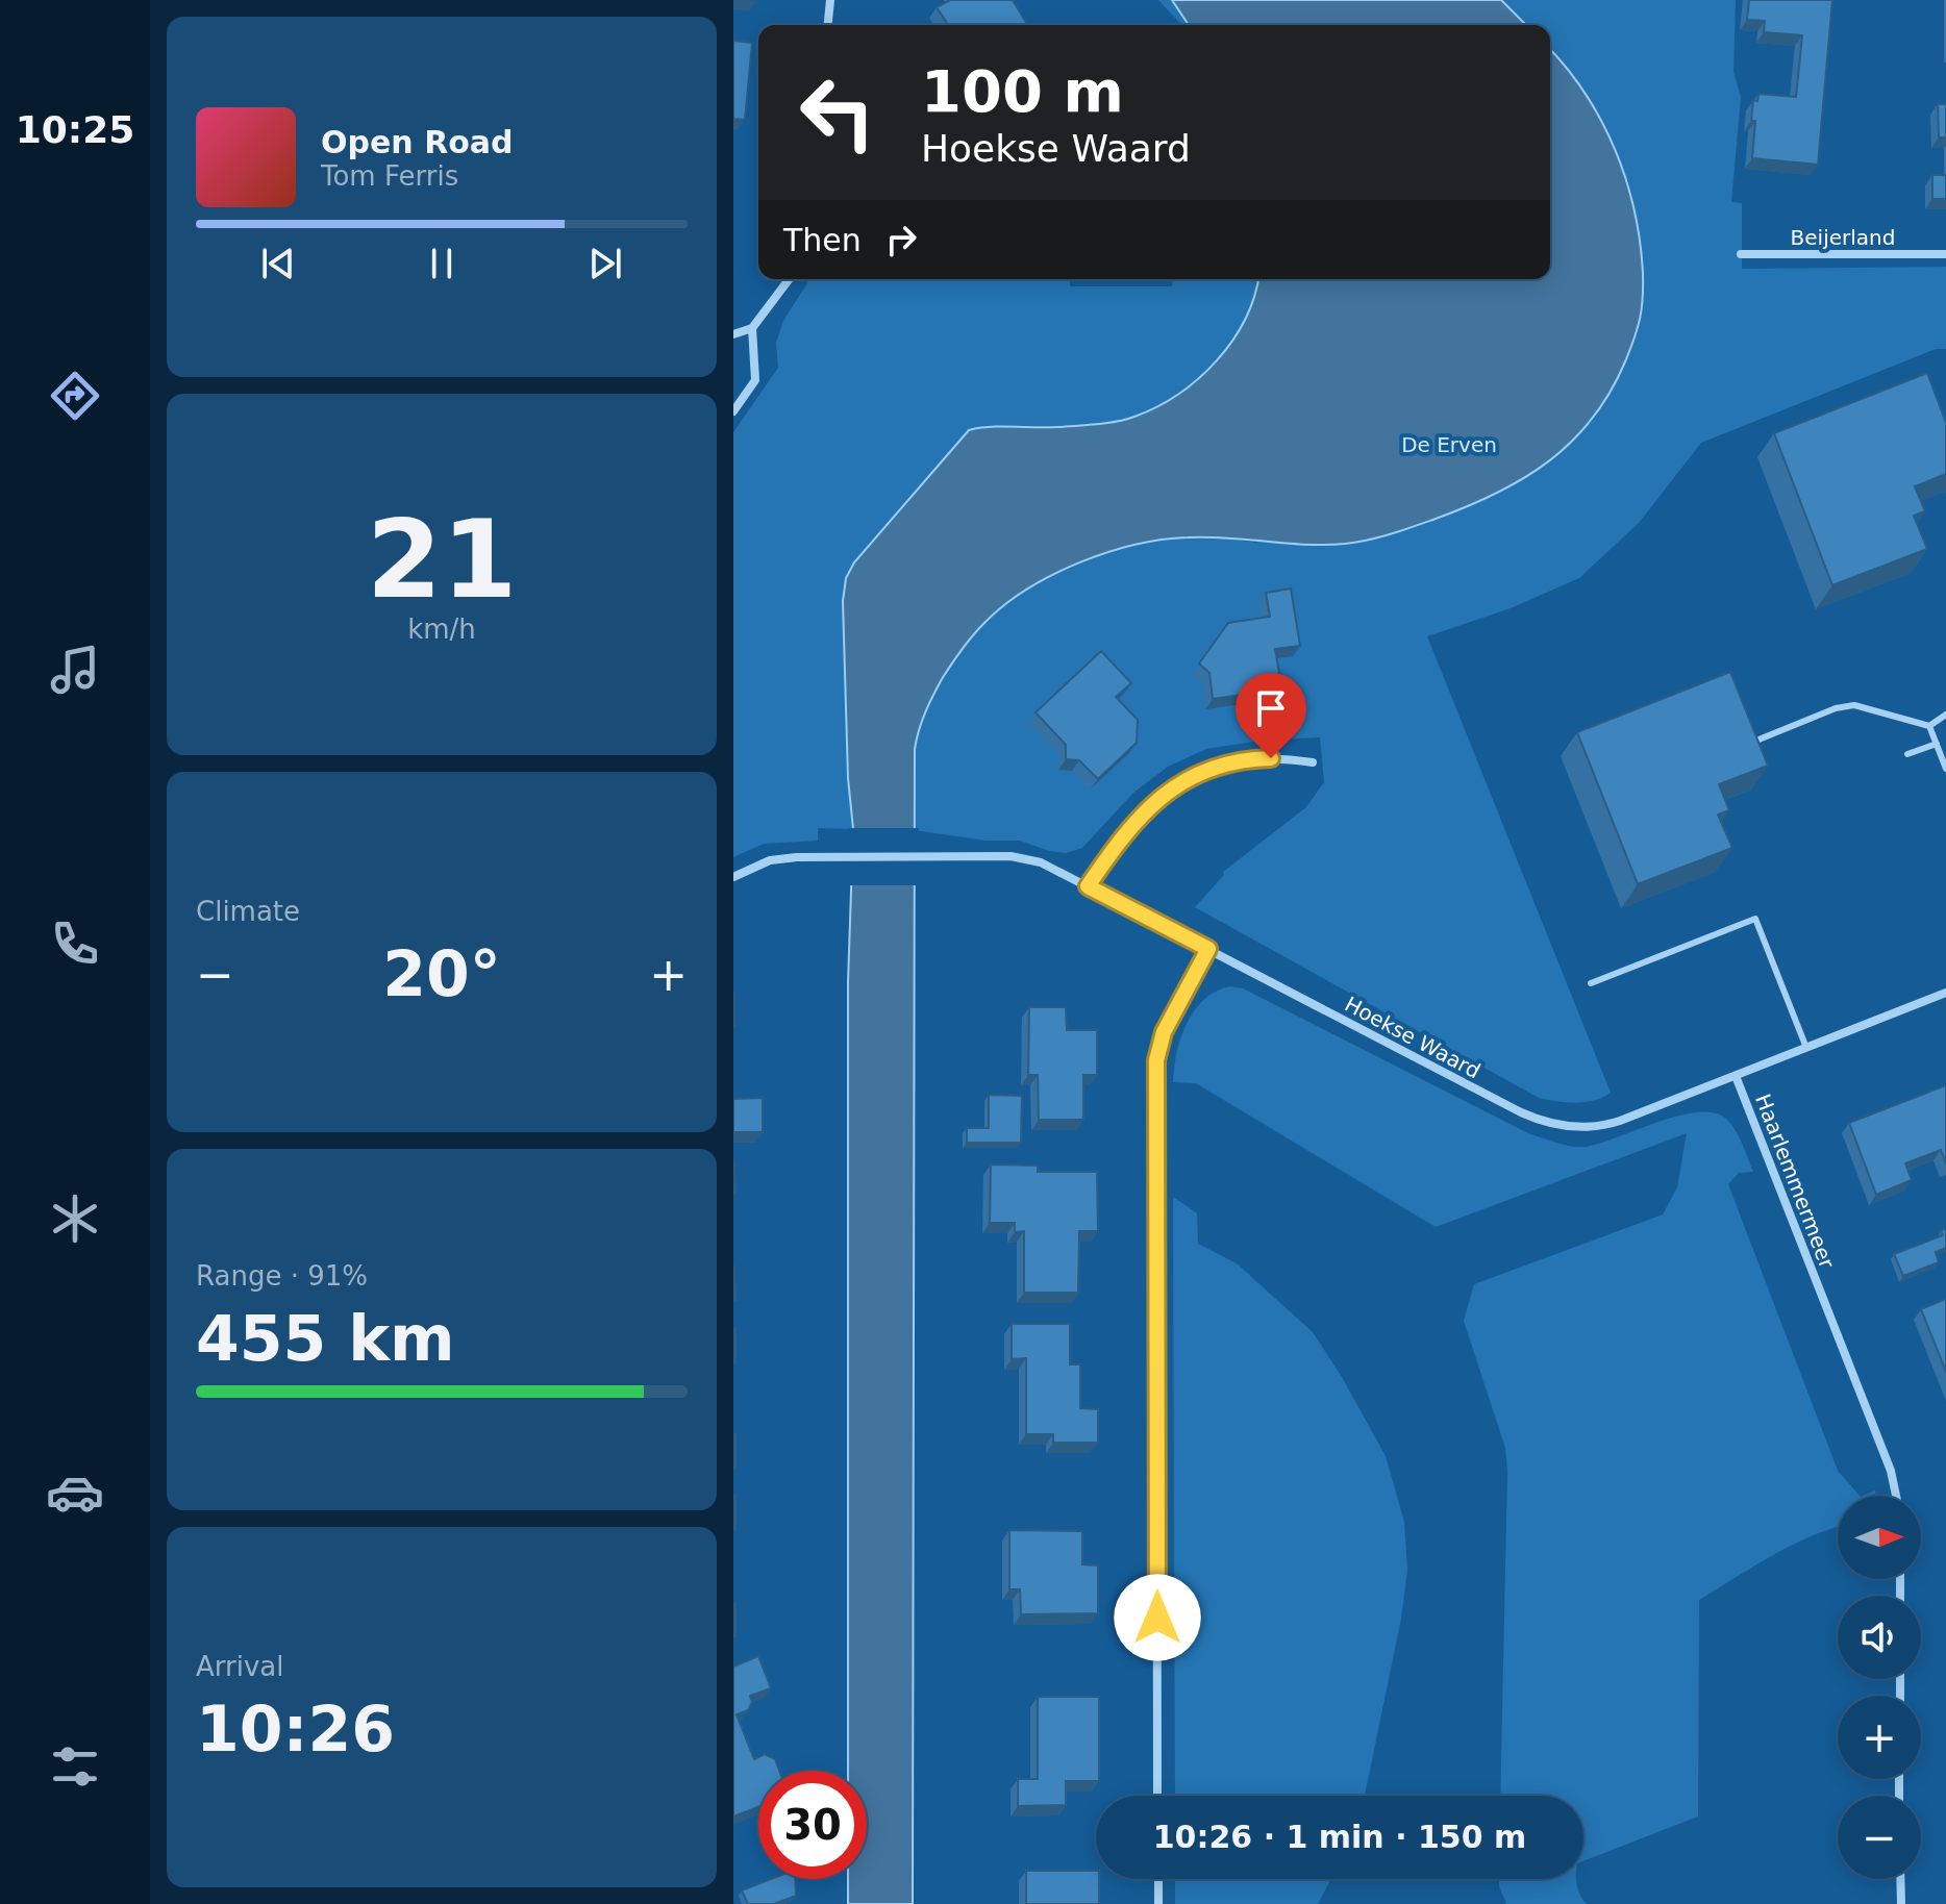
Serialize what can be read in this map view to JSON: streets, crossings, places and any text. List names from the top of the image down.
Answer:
{
  "streets": {
    "street": ["Beijerland", "Hoekse Waard", "Haarlemmermeer"]
  },
  "crossings": [
    ["Hoekse Waard", "Haarlemmermeer"]
  ],
  "parks": ["De Erven"],
  "north": "right",
  "page": {
    "tabs": "10:25",
    "turn": ["100 m", "Hoekse Waard"],
    "song": ["Open Road", "Tom Ferris"],
    "then": "Then",
    "tile": [
      ["21", "km/h"],
      "Climate",
      ["Range · 91%", "455 km"],
      ["Arrival", "10:26"]
    ],
    "heat": ["−", "20°", "+"],
    "map_buttons": ["+", "−"],
    "limit": "30",
    "trip": "10:26 · 1 min · 150 m"
  }
}
